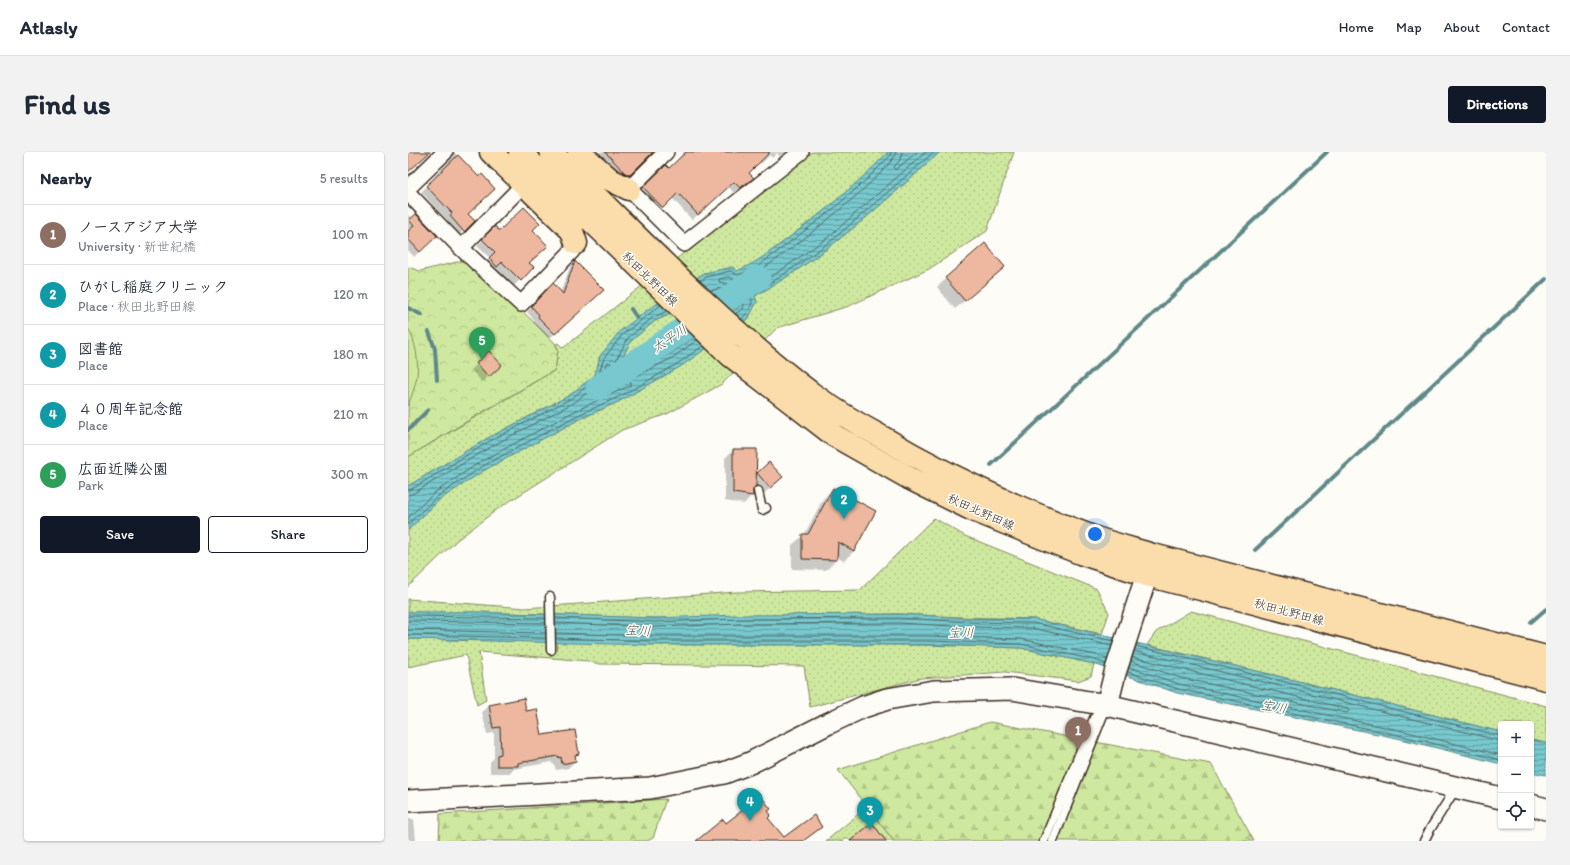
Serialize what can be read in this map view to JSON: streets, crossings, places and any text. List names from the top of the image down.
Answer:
{
  "streets": {
    "main road": ["秋田北野田線"]
  },
  "water": ["太平川", "宝川"],
  "page": {
    "header": "Atlasly",
    "nav": [
      "Home",
      "Map",
      "About",
      "Contact"
    ],
    "buttons": [
      "Directions",
      ["Save", "Share"]
    ],
    "title": "Find us",
    "heading": ["Nearby", "5 results"],
    "list": [
      {
        "mark": "1",
        "name": "ノースアジア大学",
        "note": "University · 新世紀橋",
        "value": "100 m"
      },
      {
        "mark": "2",
        "name": "ひがし稲庭クリニック",
        "note": "Place · 秋田北野田線",
        "value": "120 m"
      },
      {
        "mark": "3",
        "name": "図書館",
        "note": "Place",
        "value": "180 m"
      },
      {
        "mark": "4",
        "name": "４０周年記念館",
        "note": "Place",
        "value": "210 m"
      },
      {
        "mark": "5",
        "name": "広面近隣公園",
        "note": "Park",
        "value": "300 m"
      }
    ],
    "pins": [
      "5",
      "2",
      "1",
      "4",
      "3"
    ],
    "map_buttons": ["+", "−"]
  }
}
